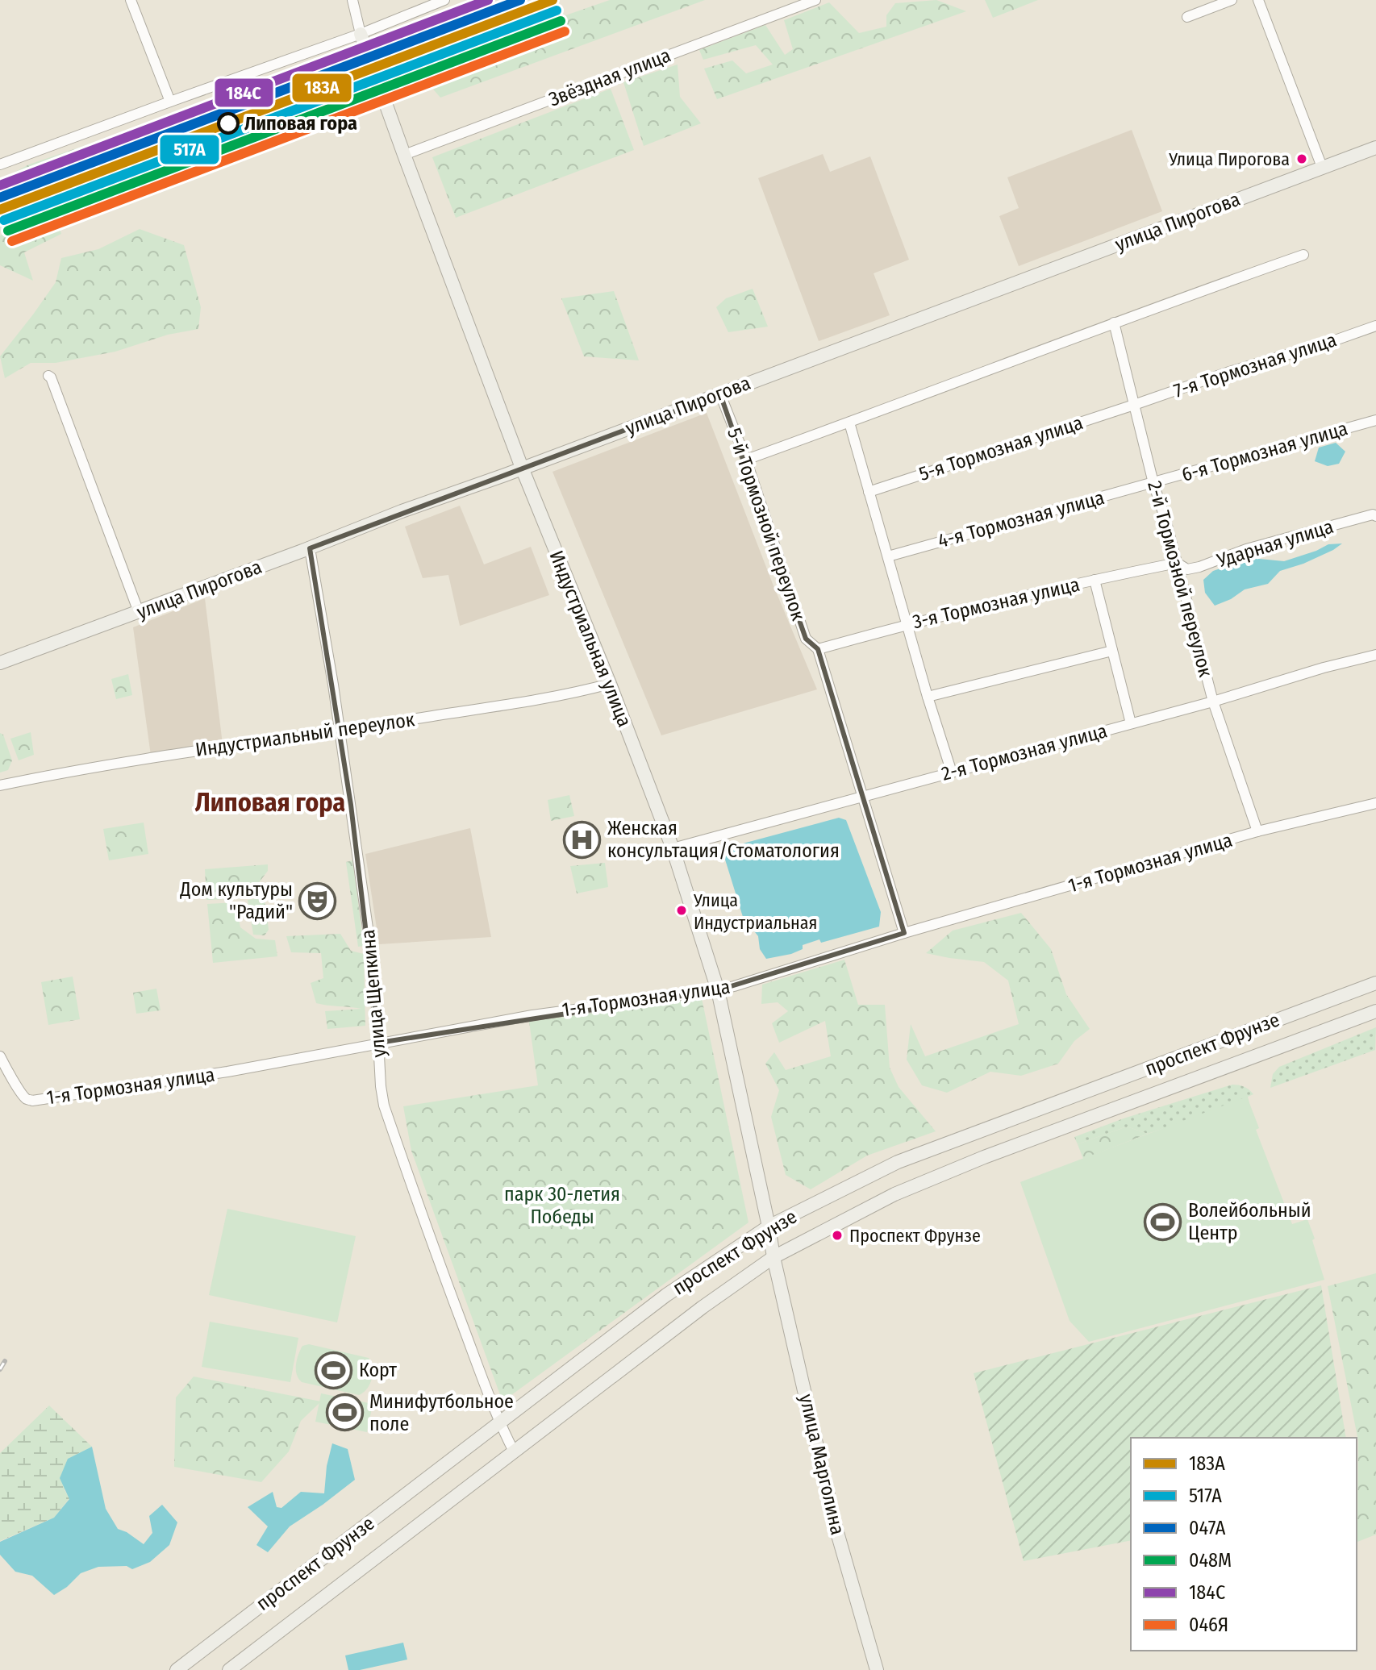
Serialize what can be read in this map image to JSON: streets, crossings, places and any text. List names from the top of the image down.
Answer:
{
  "streets": {
    "street": [
      "Звёздная улица",
      "улица Пирогова",
      "7-я Тормозная улица",
      "5-я Тормозная улица",
      "6-я Тормозная улица",
      "4-я Тормозная улица",
      "5-й Тормозной переулок",
      "Ударная улица",
      "2-й Тормозной переулок",
      "3-я Тормозная улица",
      "Индустриальная улица",
      "Индустриальный переулок",
      "2-я Тормозная улица",
      "1-я Тормозная улица",
      "улица Щепкина",
      "проспект Фрунзе",
      "улица Марголина"
    ]
  },
  "crossings": [
    ["Звёздная улица", "Индустриальная улица"],
    ["улица Пирогова", "5-й Тормозной переулок"],
    ["улица Пирогова", "Индустриальная улица"],
    ["улица Пирогова", "улица Щепкина"],
    ["7-я Тормозная улица", "5-я Тормозная улица"],
    ["7-я Тормозная улица", "2-й Тормозной переулок"],
    ["5-я Тормозная улица", "2-й Тормозной переулок"],
    ["6-я Тормозная улица", "4-я Тормозная улица"],
    ["6-я Тормозная улица", "2-й Тормозной переулок"],
    ["4-я Тормозная улица", "2-й Тормозной переулок"],
    ["5-й Тормозной переулок", "3-я Тормозная улица"],
    ["5-й Тормозной переулок", "2-я Тормозная улица"],
    ["5-й Тормозной переулок", "1-я Тормозная улица"],
    ["Ударная улица", "2-й Тормозной переулок"],
    ["Ударная улица", "3-я Тормозная улица"],
    ["2-й Тормозной переулок", "3-я Тормозная улица"],
    ["2-й Тормозной переулок", "2-я Тормозная улица"],
    ["2-й Тормозной переулок", "1-я Тормозная улица"],
    ["Индустриальная улица", "Индустриальный переулок"],
    ["Индустриальная улица", "2-я Тормозная улица"],
    ["Индустриальная улица", "1-я Тормозная улица"],
    ["Индустриальная улица", "проспект Фрунзе"],
    ["Индустриальная улица", "улица Марголина"],
    ["Индустриальный переулок", "улица Щепкина"],
    ["1-я Тормозная улица", "улица Щепкина"],
    ["улица Щепкина", "проспект Фрунзе"],
    ["проспект Фрунзе", "улица Марголина"]
  ],
  "districts": ["Липовая гора"],
  "parks": ["парк 30-летия Победы"],
  "places": {
    "other": [
      "Липовая гора",
      "Улица Пирогова",
      "Улица Индустриальная",
      "Проспект Фрунзе"
    ],
    "hospital": ["Женская консультация/Стоматология"],
    "theatre": ["Дом культуры \"Радий\""],
    "sports": ["Волейбольный Центр", "Корт", "Минифутбольное поле"]
  },
  "lines": [
    "transit line 183А",
    "transit line 047А",
    "transit line 184С",
    "transit line 517А",
    "transit line 048М",
    "transit line 046Я"
  ],
  "legend": [
    "183А",
    "517А",
    "047А",
    "048М",
    "184С",
    "046Я"
  ]
}
